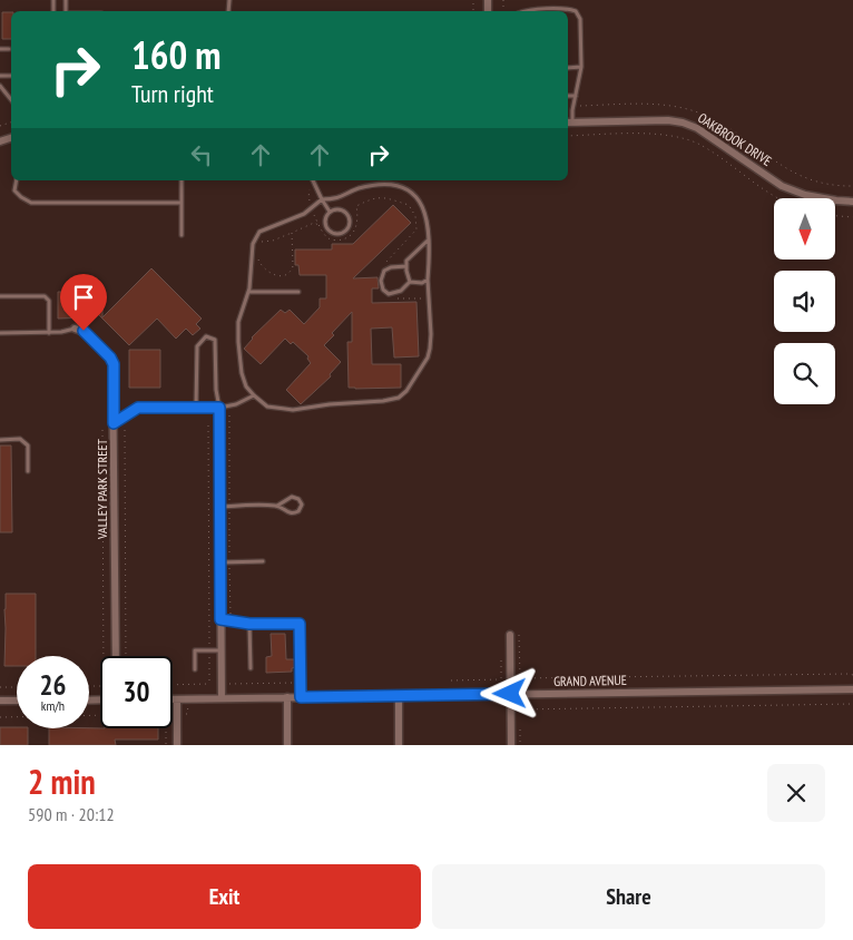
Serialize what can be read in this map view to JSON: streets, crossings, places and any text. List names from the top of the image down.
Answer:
{
  "streets": {
    "street": ["OAKBROOK DRIVE", "VALLEY PARK STREET", "GRAND AVENUE"]
  },
  "north": "bottom",
  "page": {
    "turn": ["160 m", "Turn right"],
    "speed": "26 km/h",
    "limit": "30",
    "heading": ["2 min", "590 m · 20:12"],
    "buttons": ["Exit", "Share"]
  }
}
